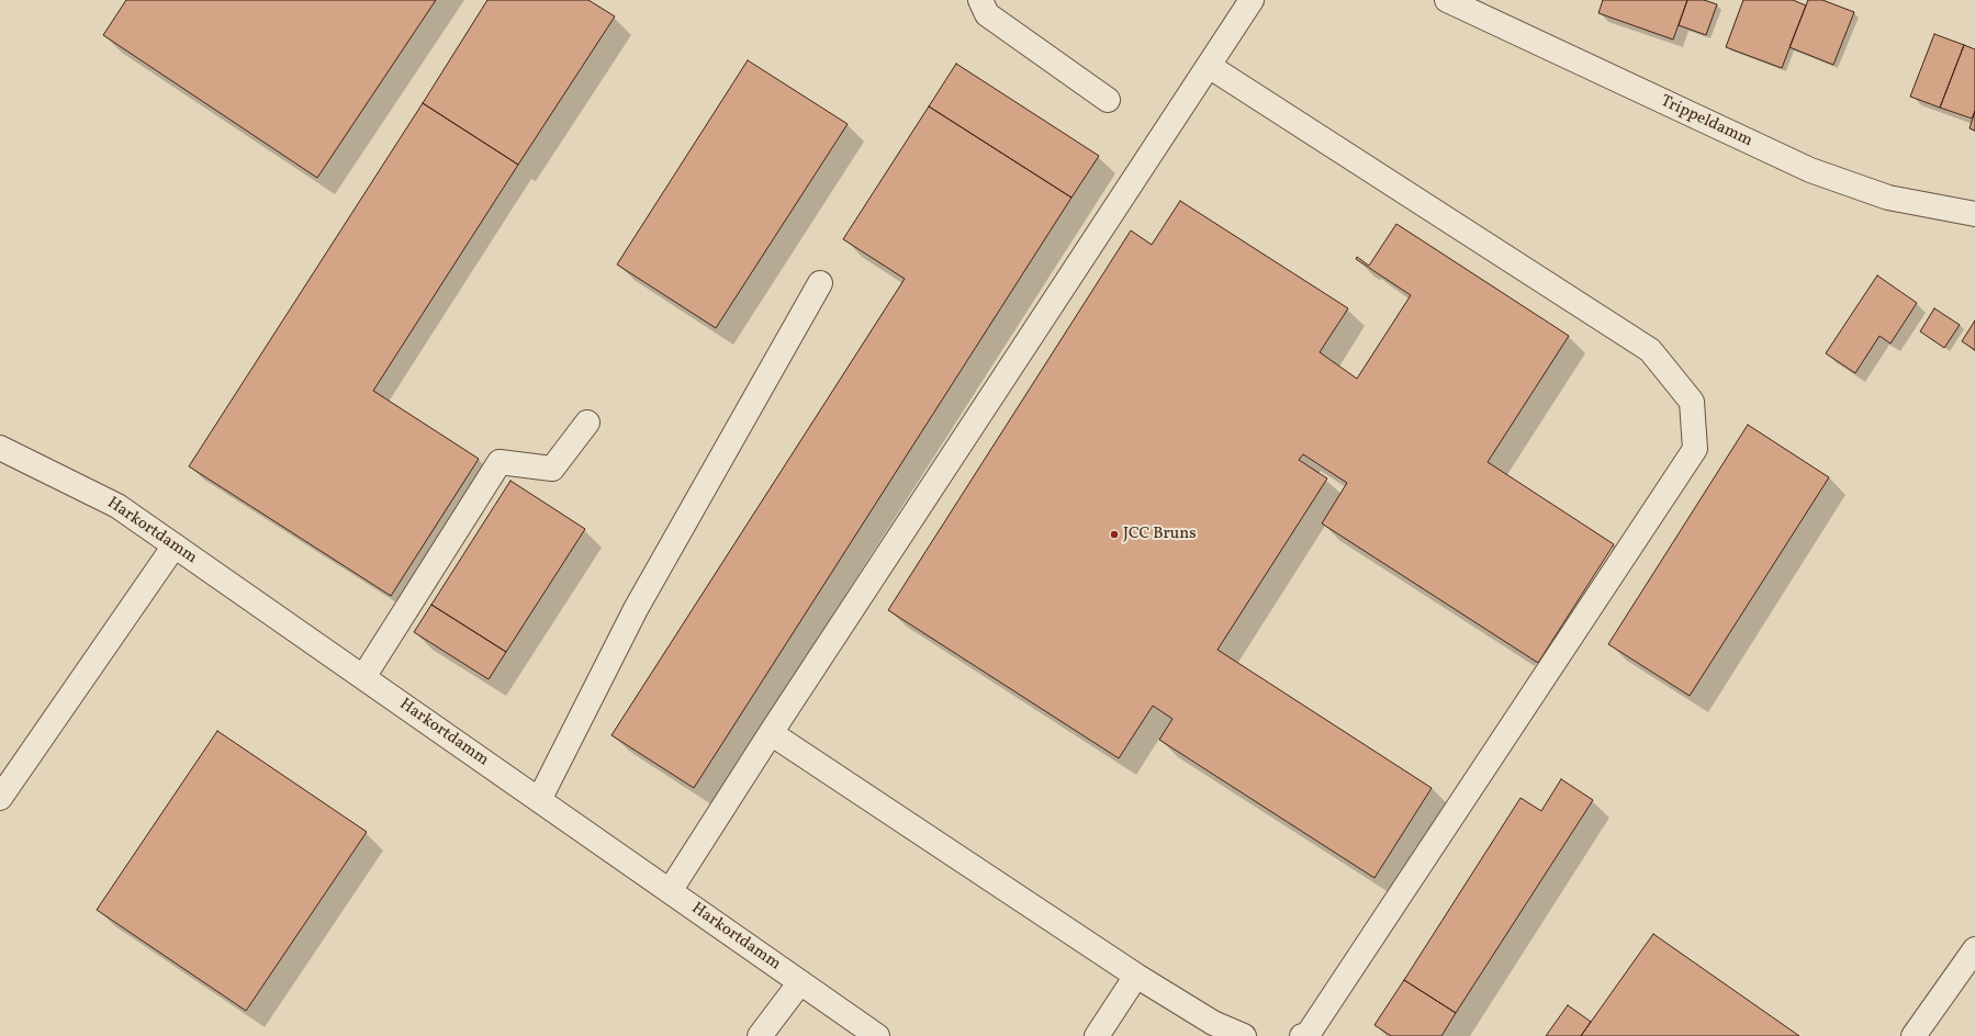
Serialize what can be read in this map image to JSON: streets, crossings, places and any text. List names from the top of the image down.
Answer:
{
  "streets": {
    "street": ["Trippeldamm", "Harkortdamm"]
  },
  "places": ["JCC Bruns"]
}
